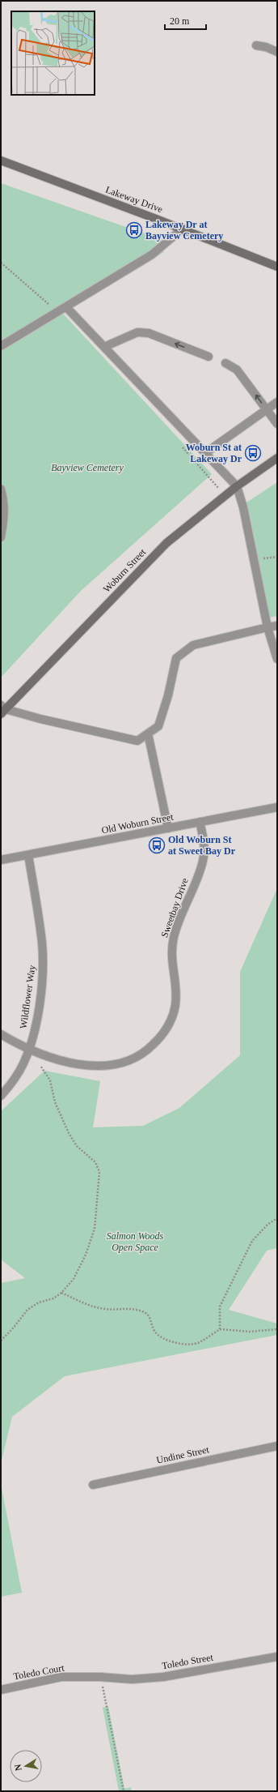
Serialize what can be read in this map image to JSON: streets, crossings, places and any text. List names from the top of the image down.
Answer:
{
  "streets": {
    "street": [
      "Lakeway Drive",
      "Woburn Street",
      "Old Woburn Street",
      "Sweetbay Drive",
      "Wildflower Way",
      "Undine Street",
      "Toledo Street",
      "Toledo Court"
    ]
  },
  "crossings": [
    ["Old Woburn Street", "Sweetbay Drive"],
    ["Old Woburn Street", "Wildflower Way"],
    ["Sweetbay Drive", "Wildflower Way"],
    ["Toledo Street", "Toledo Court"]
  ],
  "parks": ["Bayview Cemetery", "Salmon Woods Open Space"],
  "places": {
    "bus stop": ["Lakeway Dr at Bayview Cemetery", "Woburn St at Lakeway Dr", "Old Woburn St at Sweet Bay Dr"]
  },
  "scale_bar": "20 m",
  "north": "left"
}
